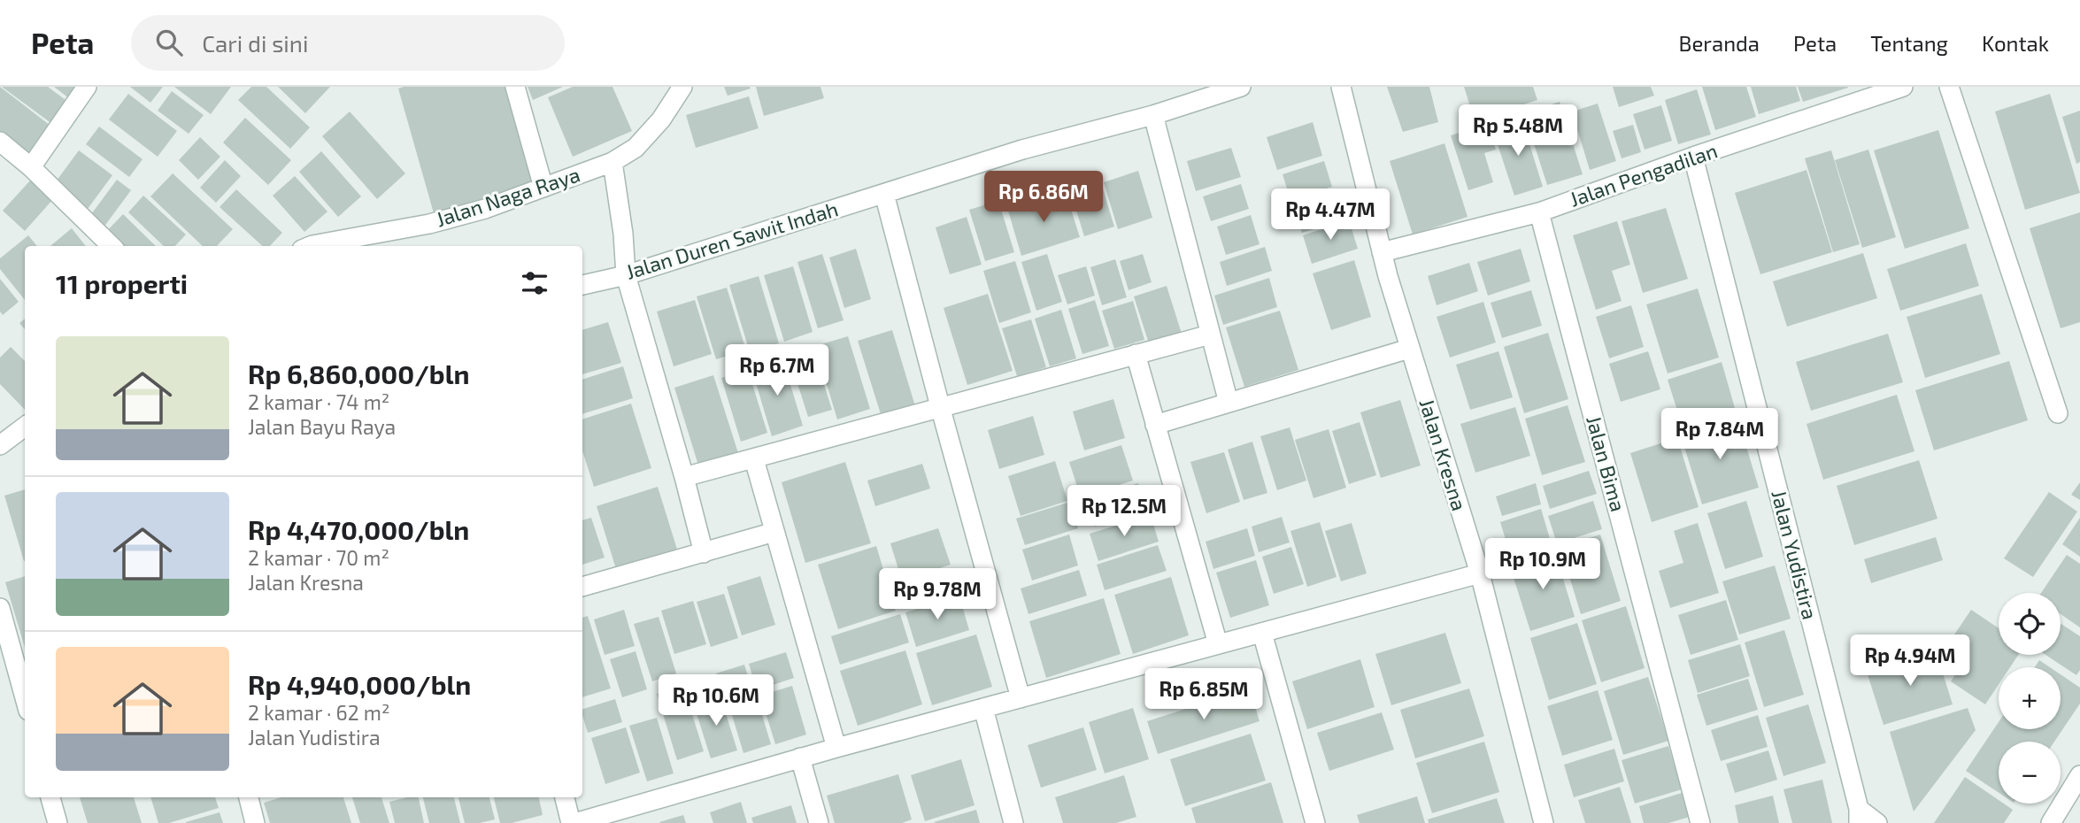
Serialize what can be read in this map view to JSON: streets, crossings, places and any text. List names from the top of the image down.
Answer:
{
  "streets": {
    "street": [
      "Jalan Pengadilan",
      "Jalan Naga Raya",
      "Jalan Duren Sawit Indah",
      "Jalan Kresna",
      "Jalan Bima",
      "Jalan Yudistira"
    ]
  },
  "crossings": [
    ["Jalan Pengadilan", "Jalan Kresna"],
    ["Jalan Pengadilan", "Jalan Bima"],
    ["Jalan Pengadilan", "Jalan Yudistira"]
  ],
  "page": {
    "header": "Peta",
    "search": "Cari di sini",
    "nav": [
      "Beranda",
      "Peta",
      "Tentang",
      "Kontak"
    ],
    "price": [
      "Rp 5.48M",
      "Rp 6.86M",
      "Rp 4.47M",
      "Rp 6.7M",
      "Rp 7.84M",
      "Rp 12.5M",
      "Rp 10.9M",
      "Rp 9.78M",
      "Rp 4.94M",
      "Rp 6.85M",
      "Rp 10.6M"
    ],
    "heading": "11 properti",
    "list": [
      {
        "name": "Rp 6,860,000/bln",
        "note": "2 kamar · 74 m² · Jalan Bayu Raya"
      },
      {
        "name": "Rp 4,470,000/bln",
        "note": "2 kamar · 70 m² · Jalan Kresna"
      },
      {
        "name": "Rp 4,940,000/bln",
        "note": "2 kamar · 62 m² · Jalan Yudistira"
      }
    ],
    "map_buttons": ["+", "−"]
  }
}
